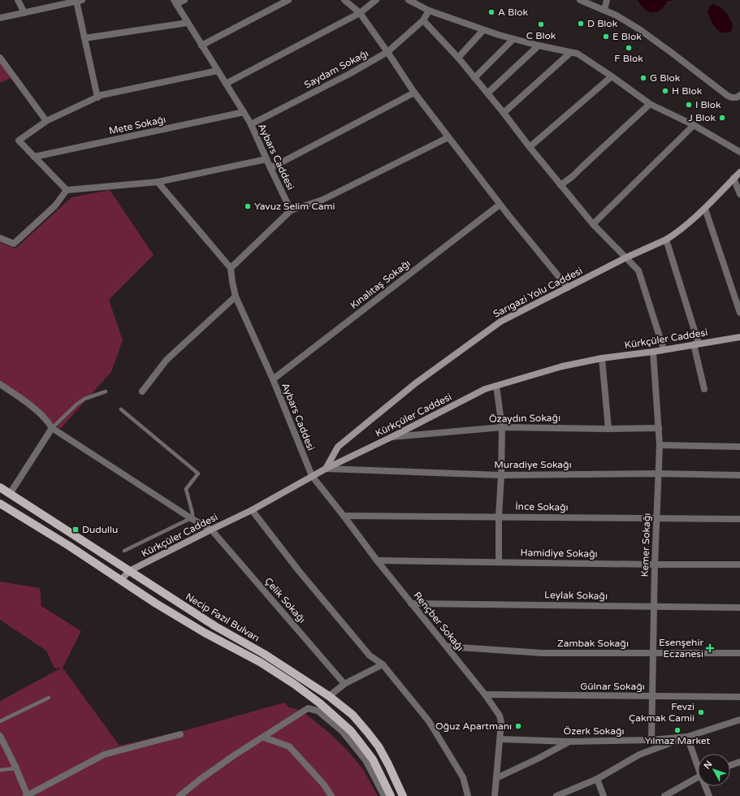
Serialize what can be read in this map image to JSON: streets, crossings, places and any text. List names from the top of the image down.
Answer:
{
  "streets": {
    "main road": ["Sarıgazi Yolu Caddesi", "Kürkçüler Caddesi", "Necip Fazıl Bulvarı"],
    "street": [
      "Saydam Sokağı",
      "Mete Sokağı",
      "Aybars Caddesi",
      "Kınalıtaş Sokağı",
      "Özaydın Sokağı",
      "Muradiye Sokağı",
      "İnce Sokağı",
      "Kemer Sokağı",
      "Hamidiye Sokağı",
      "Leylak Sokağı",
      "Çelik Sokağı",
      "Rençber Sokağı",
      "Zambak Sokağı",
      "Gülnar Sokağı",
      "Özerk Sokağı"
    ]
  },
  "crossings": [
    ["Saydam Sokağı", "Aybars Caddesi"],
    ["Mete Sokağı", "Aybars Caddesi"],
    ["Aybars Caddesi", "Kınalıtaş Sokağı"],
    ["Aybars Caddesi", "Kürkçüler Caddesi"],
    ["Aybars Caddesi", "Rençber Sokağı"],
    ["Sarıgazi Yolu Caddesi", "Kürkçüler Caddesi"],
    ["Sarıgazi Yolu Caddesi", "Muradiye Sokağı"],
    ["Kürkçüler Caddesi", "Özaydın Sokağı"],
    ["Kürkçüler Caddesi", "Muradiye Sokağı"],
    ["Kürkçüler Caddesi", "Kemer Sokağı"],
    ["Kürkçüler Caddesi", "Çelik Sokağı"],
    ["Kürkçüler Caddesi", "Necip Fazıl Bulvarı"],
    ["Kürkçüler Caddesi", "Rençber Sokağı"],
    ["Özaydın Sokağı", "Kemer Sokağı"],
    ["Muradiye Sokağı", "Kemer Sokağı"],
    ["İnce Sokağı", "Kemer Sokağı"],
    ["İnce Sokağı", "Rençber Sokağı"],
    ["Kemer Sokağı", "Hamidiye Sokağı"],
    ["Kemer Sokağı", "Leylak Sokağı"],
    ["Kemer Sokağı", "Zambak Sokağı"],
    ["Kemer Sokağı", "Gülnar Sokağı"],
    ["Kemer Sokağı", "Özerk Sokağı"],
    ["Hamidiye Sokağı", "Rençber Sokağı"],
    ["Leylak Sokağı", "Rençber Sokağı"],
    ["Rençber Sokağı", "Zambak Sokağı"],
    ["Rençber Sokağı", "Gülnar Sokağı"],
    ["Rençber Sokağı", "Özerk Sokağı"]
  ],
  "places": {
    "other": [
      "A Blok",
      "D Blok",
      "C Blok",
      "E Blok",
      "F Blok",
      "G Blok",
      "H Blok",
      "I Blok",
      "J Blok",
      "Yavuz Selim Cami",
      "Fevzi Çakmak Camii",
      "Oğuz Apartmanı",
      "Yılmaz Market"
    ],
    "transit": ["Dudullu"],
    "health": ["Esenşehir Eczanesi"]
  },
  "north": "top left"
}
